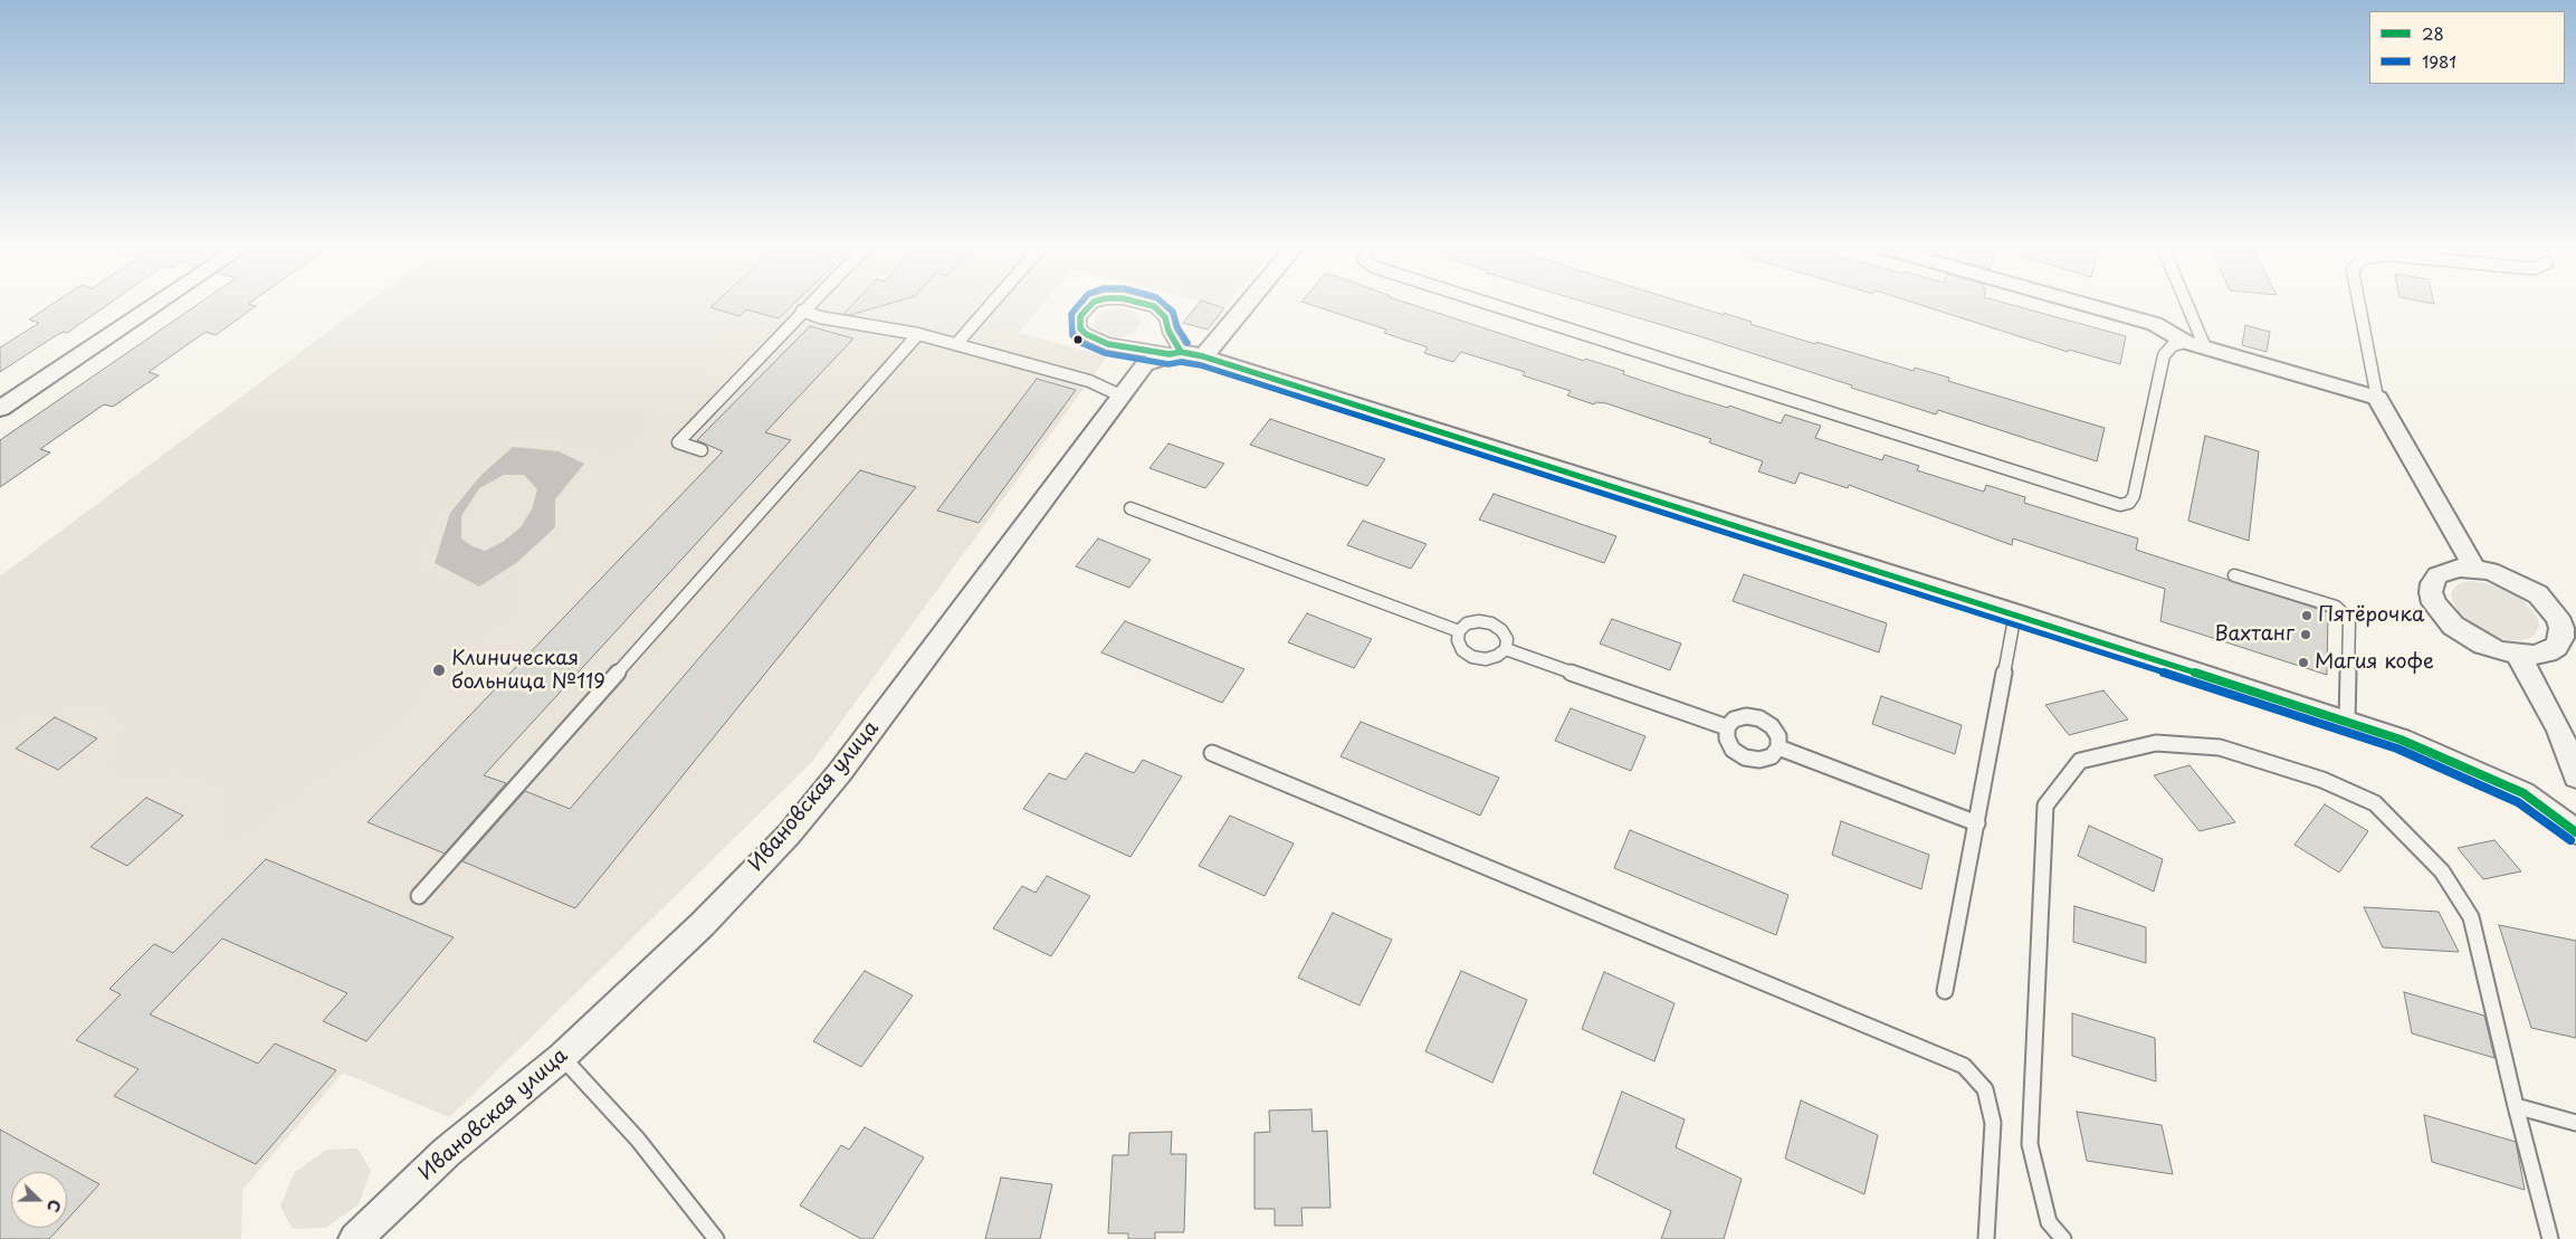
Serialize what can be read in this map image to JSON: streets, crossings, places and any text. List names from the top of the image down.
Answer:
{
  "streets": {
    "street": ["Ивановская улица"]
  },
  "places": [
    "Пятёрочка",
    "Вахтанг",
    "Магия кофе",
    "Клиническая больница №119"
  ],
  "lines": ["transit line 28", "transit line 1981"],
  "legend": ["28", "1981"],
  "north": "right"
}
